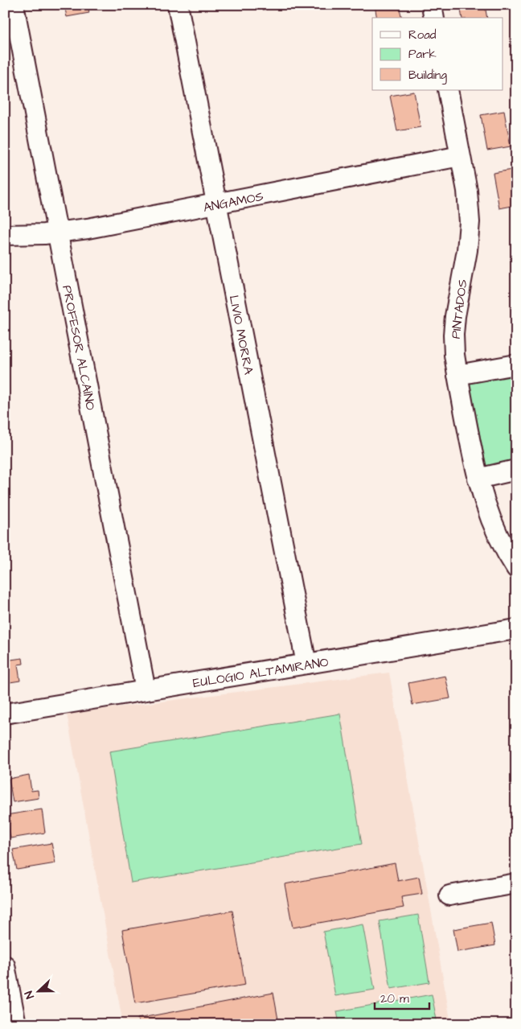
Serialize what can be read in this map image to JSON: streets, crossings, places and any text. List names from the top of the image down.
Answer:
{
  "streets": {
    "street": [
      "ANGAMOS",
      "PINTADOS",
      "LIVIO MORRA",
      "PROFESOR ALCAÍNO",
      "EULOGIO ALTAMIRANO"
    ]
  },
  "crossings": [
    ["ANGAMOS", "PINTADOS"],
    ["ANGAMOS", "LIVIO MORRA"],
    ["ANGAMOS", "PROFESOR ALCAÍNO"],
    ["LIVIO MORRA", "EULOGIO ALTAMIRANO"],
    ["PROFESOR ALCAÍNO", "EULOGIO ALTAMIRANO"]
  ],
  "legend": ["Road", "Park", "Building"],
  "scale_bar": "20 m",
  "north": "left"
}
